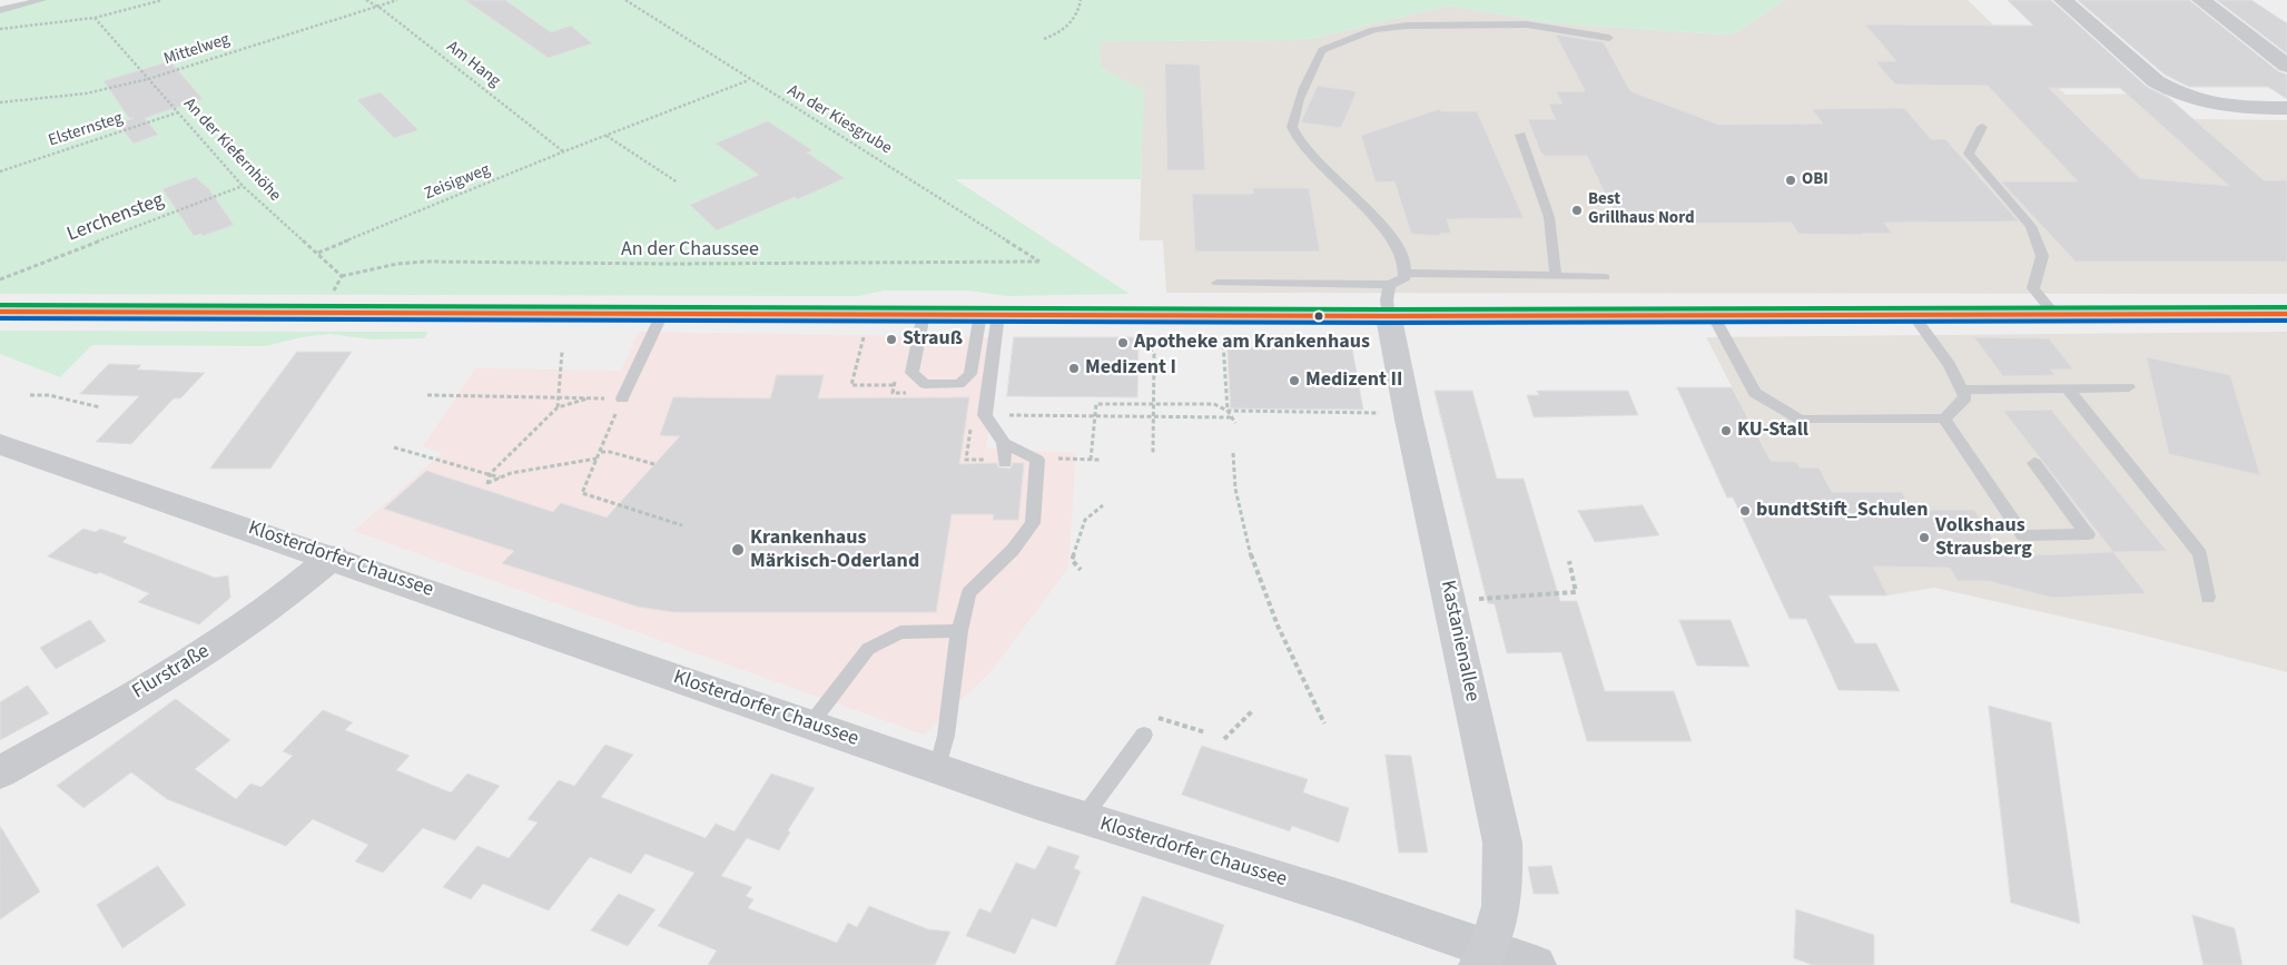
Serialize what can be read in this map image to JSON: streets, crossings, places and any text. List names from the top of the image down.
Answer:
{
  "streets": {
    "main road": ["Kastanienallee"],
    "street": ["Klosterdorfer Chaussee", "Flurstraße"],
    "path": [
      "Mittelweg",
      "Am Hang",
      "An der Kiesgrube",
      "Elsternsteg",
      "An der Kiefernhöhe",
      "Zeisigweg",
      "Lerchensteg",
      "An der Chaussee"
    ]
  },
  "crossings": [
    ["Mittelweg", "Am Hang"],
    ["Mittelweg", "An der Kiefernhöhe"],
    ["Am Hang", "Zeisigweg"],
    ["An der Kiesgrube", "Zeisigweg"],
    ["An der Kiesgrube", "An der Chaussee"],
    ["Elsternsteg", "An der Kiefernhöhe"],
    ["An der Kiefernhöhe", "Zeisigweg"],
    ["An der Kiefernhöhe", "Lerchensteg"],
    ["An der Kiefernhöhe", "An der Chaussee"],
    ["Klosterdorfer Chaussee", "Kastanienallee"],
    ["Klosterdorfer Chaussee", "Flurstraße"]
  ],
  "places": [
    "OBI",
    "Best Grillhaus Nord",
    "Strauß",
    "Apotheke am Krankenhaus",
    "Medizent I",
    "Medizent II",
    "KU-Stall",
    "bundtStift_Schulen",
    "Volkshaus Strausberg",
    "Krankenhaus Märkisch-Oderland"
  ]
}
